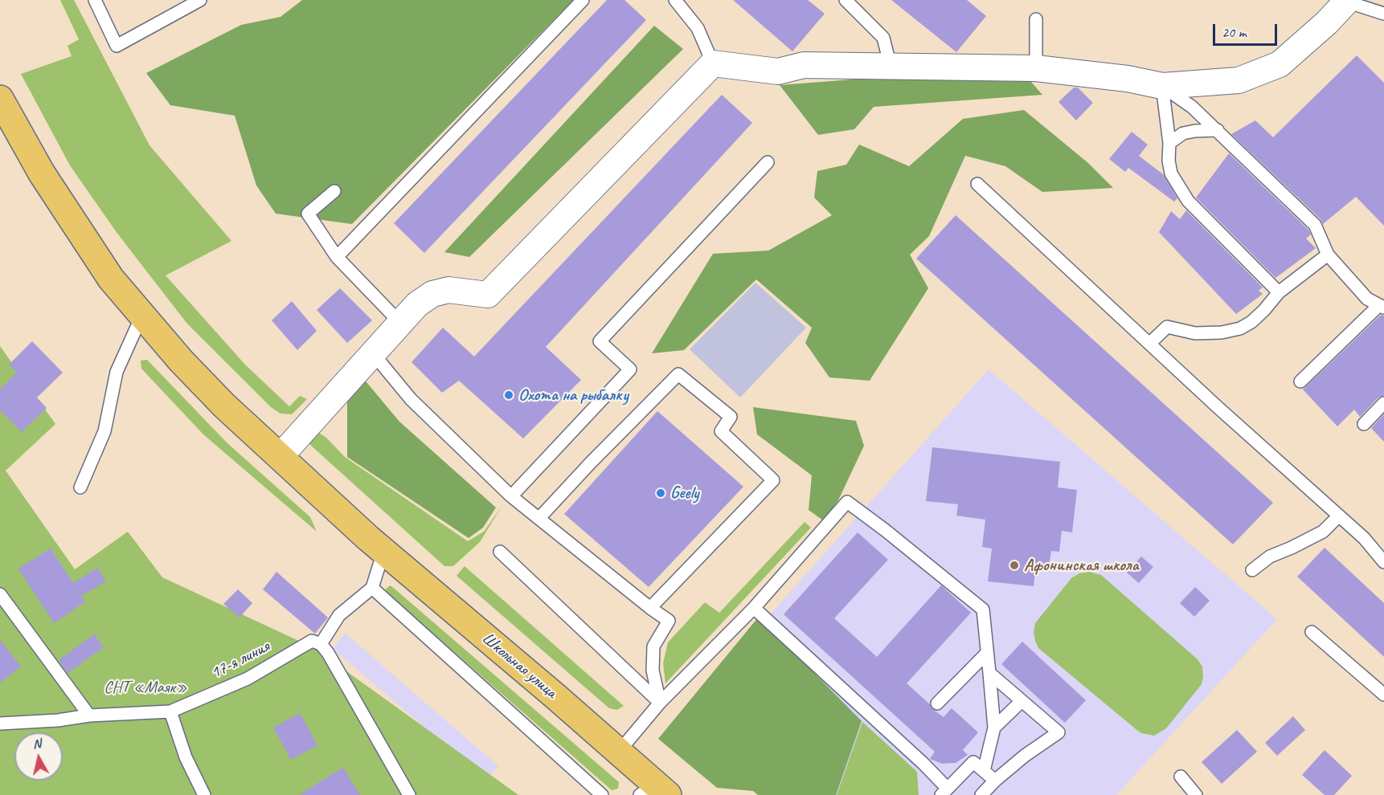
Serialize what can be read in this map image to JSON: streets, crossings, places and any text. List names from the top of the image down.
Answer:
{
  "streets": {
    "main road": ["Школьная улица"],
    "lane": ["17-я линия"]
  },
  "parks": ["СНТ «Маяк»"],
  "places": ["Охота на рыбалку", "Geely", "Афонинская школа"],
  "scale_bar": "20 m",
  "north": "top"
}
